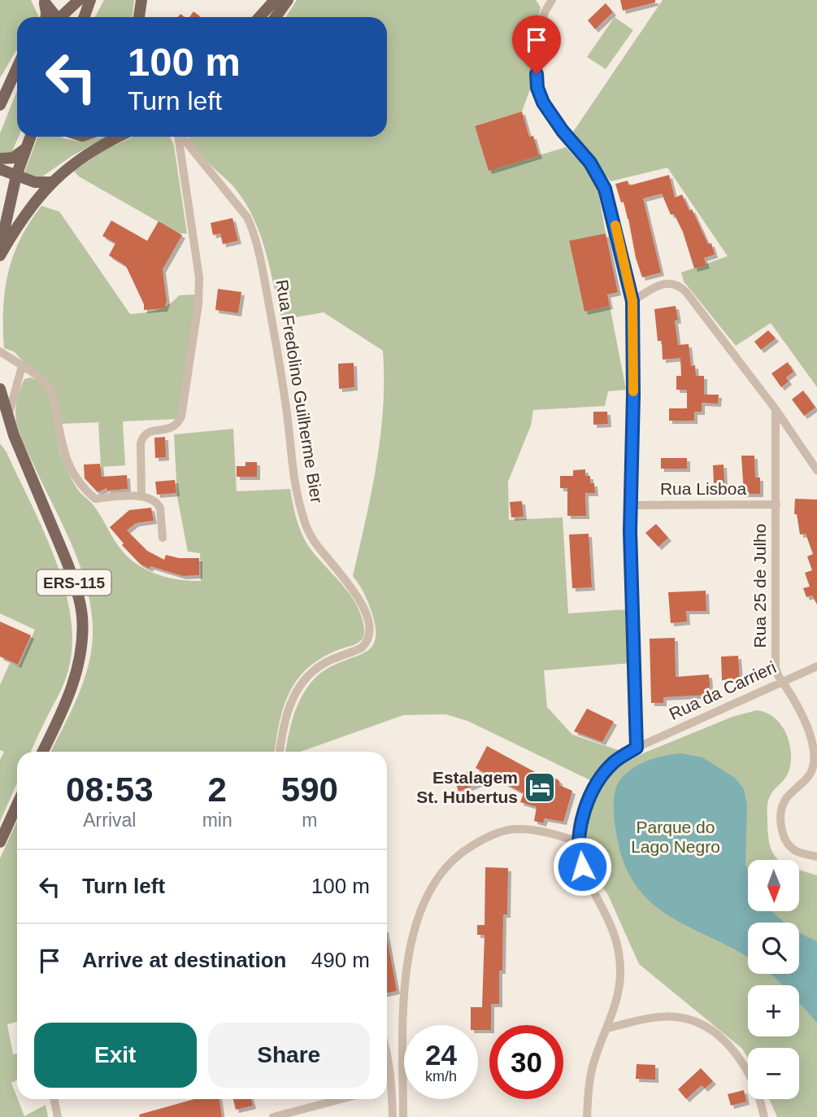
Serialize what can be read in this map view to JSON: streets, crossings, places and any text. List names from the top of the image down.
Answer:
{
  "streets": {
    "main road": ["ERS-115"],
    "street": [
      "Rua Fredolino Guilherme Bier",
      "Rua Lisboa",
      "Rua 25 de Julho",
      "Rua da Carrieri"
    ]
  },
  "crossings": [
    ["Rua Lisboa", "Rua 25 de Julho"],
    ["Rua 25 de Julho", "Rua da Carrieri"]
  ],
  "parks": ["Parque do Lago Negro"],
  "places": {
    "hotel": ["Estalagem St. Hubertus"]
  },
  "north": "bottom",
  "page": {
    "turn": ["100 m", "Turn left"],
    "eta": [
      "08:53",
      "Arrival",
      "2",
      "min",
      "590",
      "m"
    ],
    "list": [
      {
        "name": "Turn left",
        "value": "100 m"
      },
      {
        "name": "Arrive at destination",
        "value": "490 m"
      }
    ],
    "map_buttons": ["+", "−"],
    "buttons": ["Exit", "Share"],
    "speed": "24 km/h",
    "limit": "30"
  }
}
